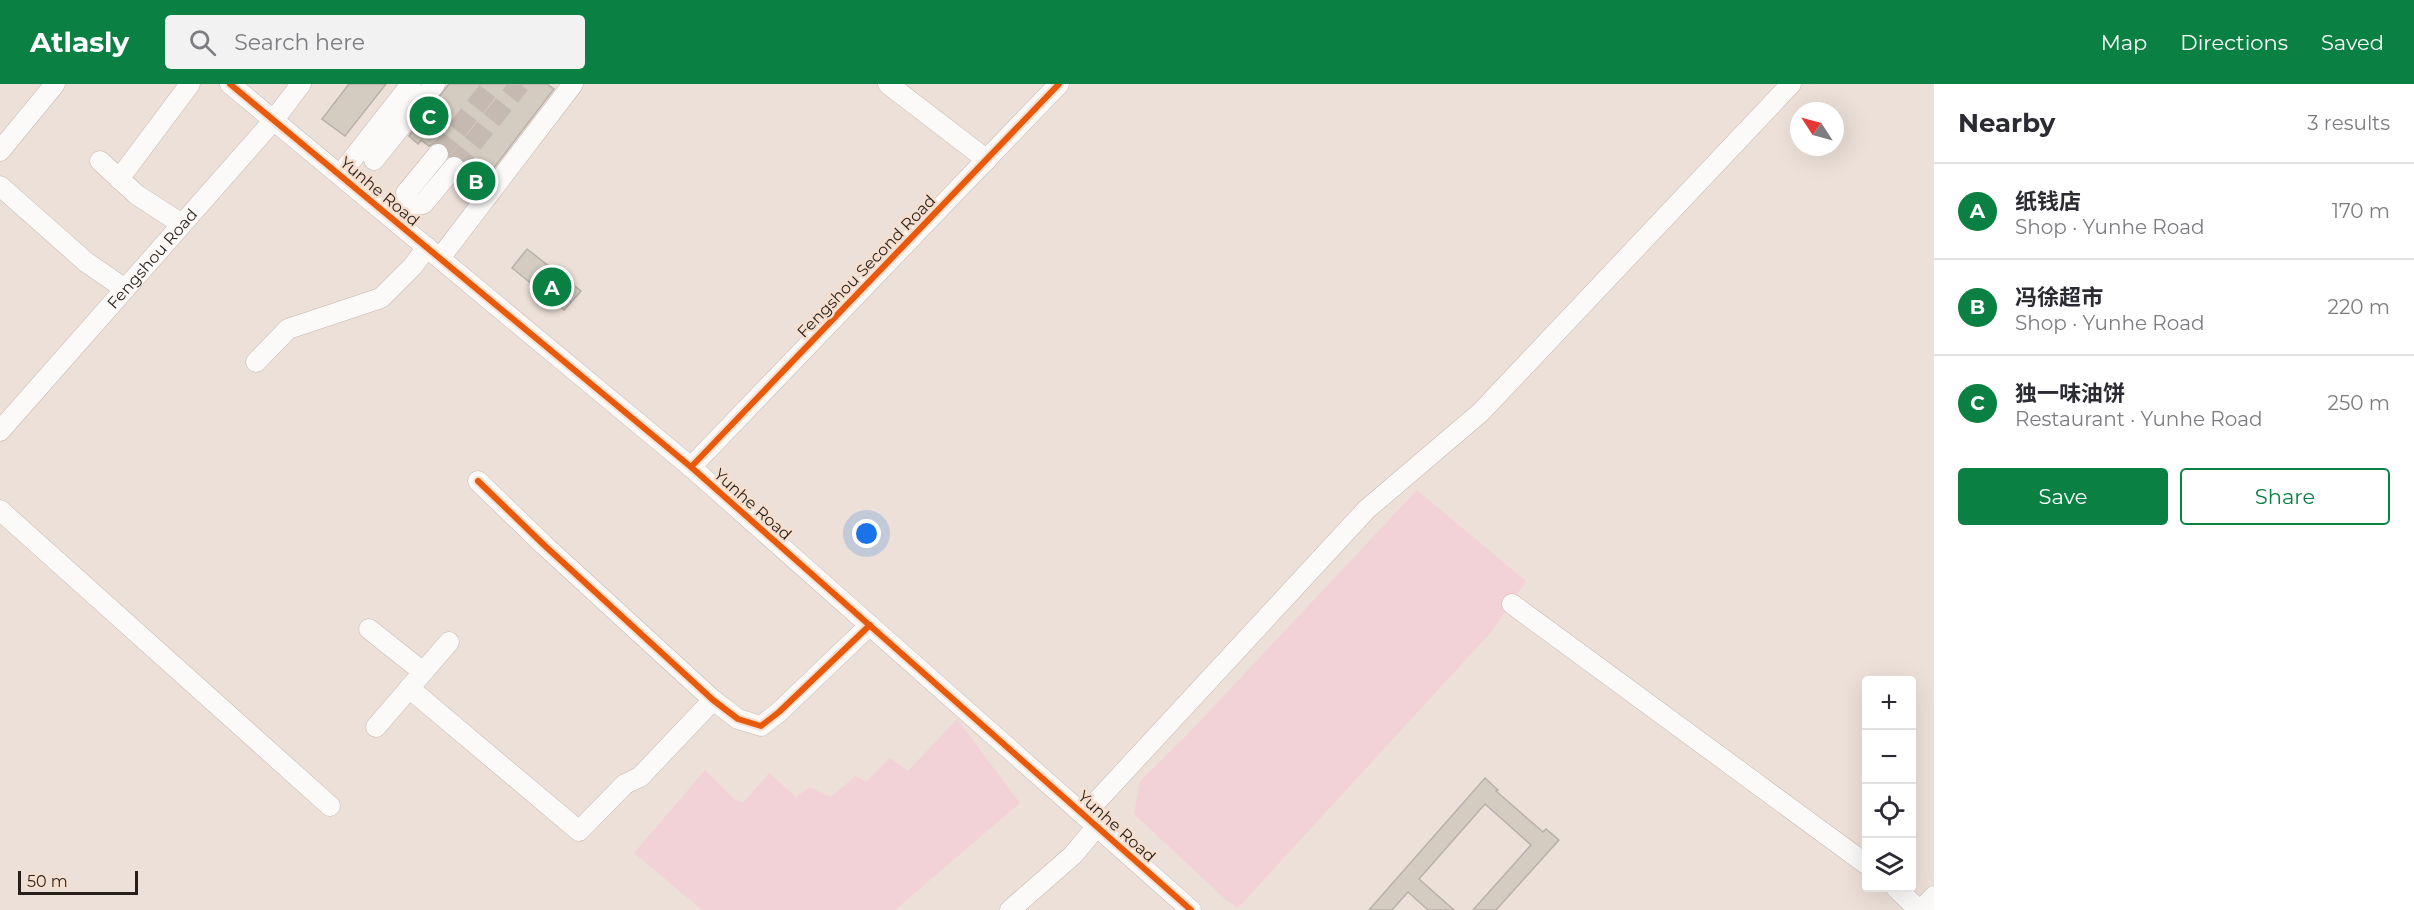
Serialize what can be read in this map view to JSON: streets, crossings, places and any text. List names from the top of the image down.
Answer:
{
  "streets": {
    "street": ["Yunhe Road", "Fengshou Road", "Fengshou Second Road"]
  },
  "crossings": [
    ["Yunhe Road", "Fengshou Road"],
    ["Yunhe Road", "Fengshou Second Road"]
  ],
  "scale_bar": "50 m",
  "north": "top left",
  "page": {
    "header": "Atlasly",
    "search": "Search here",
    "nav": ["Map", "Directions", "Saved"],
    "heading": ["Nearby", "3 results"],
    "pins": ["C", "B", "A"],
    "list": [
      {
        "mark": "A",
        "name": "纸钱店",
        "note": "Shop · Yunhe Road",
        "value": "170 m"
      },
      {
        "mark": "B",
        "name": "冯徐超市",
        "note": "Shop · Yunhe Road",
        "value": "220 m"
      },
      {
        "mark": "C",
        "name": "独一味油饼",
        "note": "Restaurant · Yunhe Road",
        "value": "250 m"
      }
    ],
    "buttons": ["Save", "Share"],
    "map_buttons": ["+", "−"],
    "scale": "50 m"
  }
}
